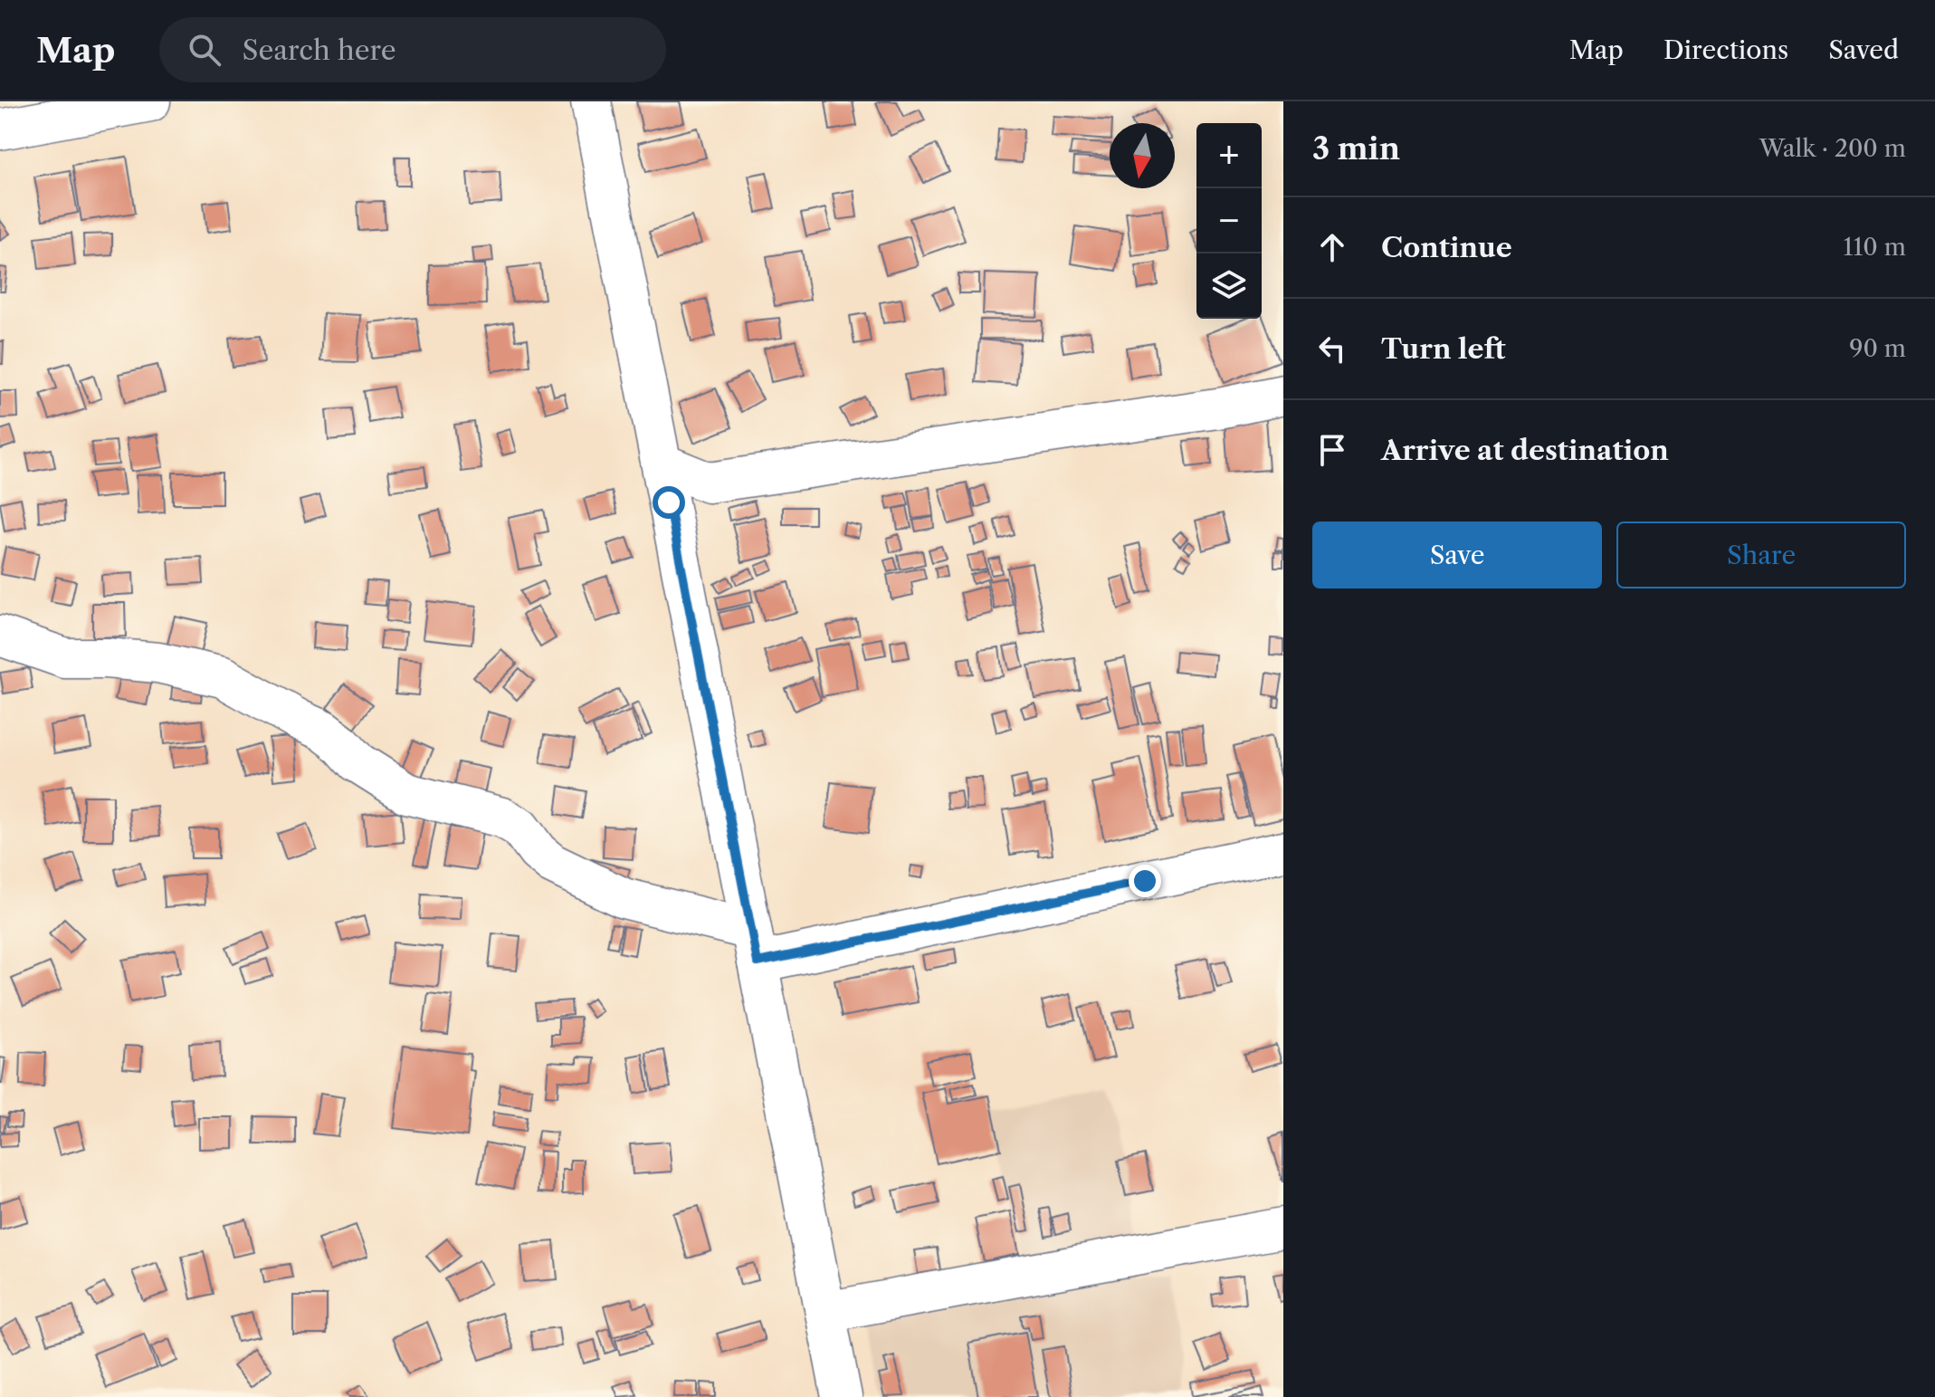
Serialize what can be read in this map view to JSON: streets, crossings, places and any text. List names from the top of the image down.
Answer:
{
  "north": "bottom",
  "page": {
    "header": "Map",
    "search": "Search here",
    "nav": ["Map", "Directions", "Saved"],
    "heading": ["3 min", "Walk · 200 m"],
    "map_buttons": ["+", "−"],
    "list": [
      ["Continue", "110 m"],
      ["Turn left", "90 m"],
      "Arrive at destination"
    ],
    "buttons": ["Save", "Share"]
  }
}
